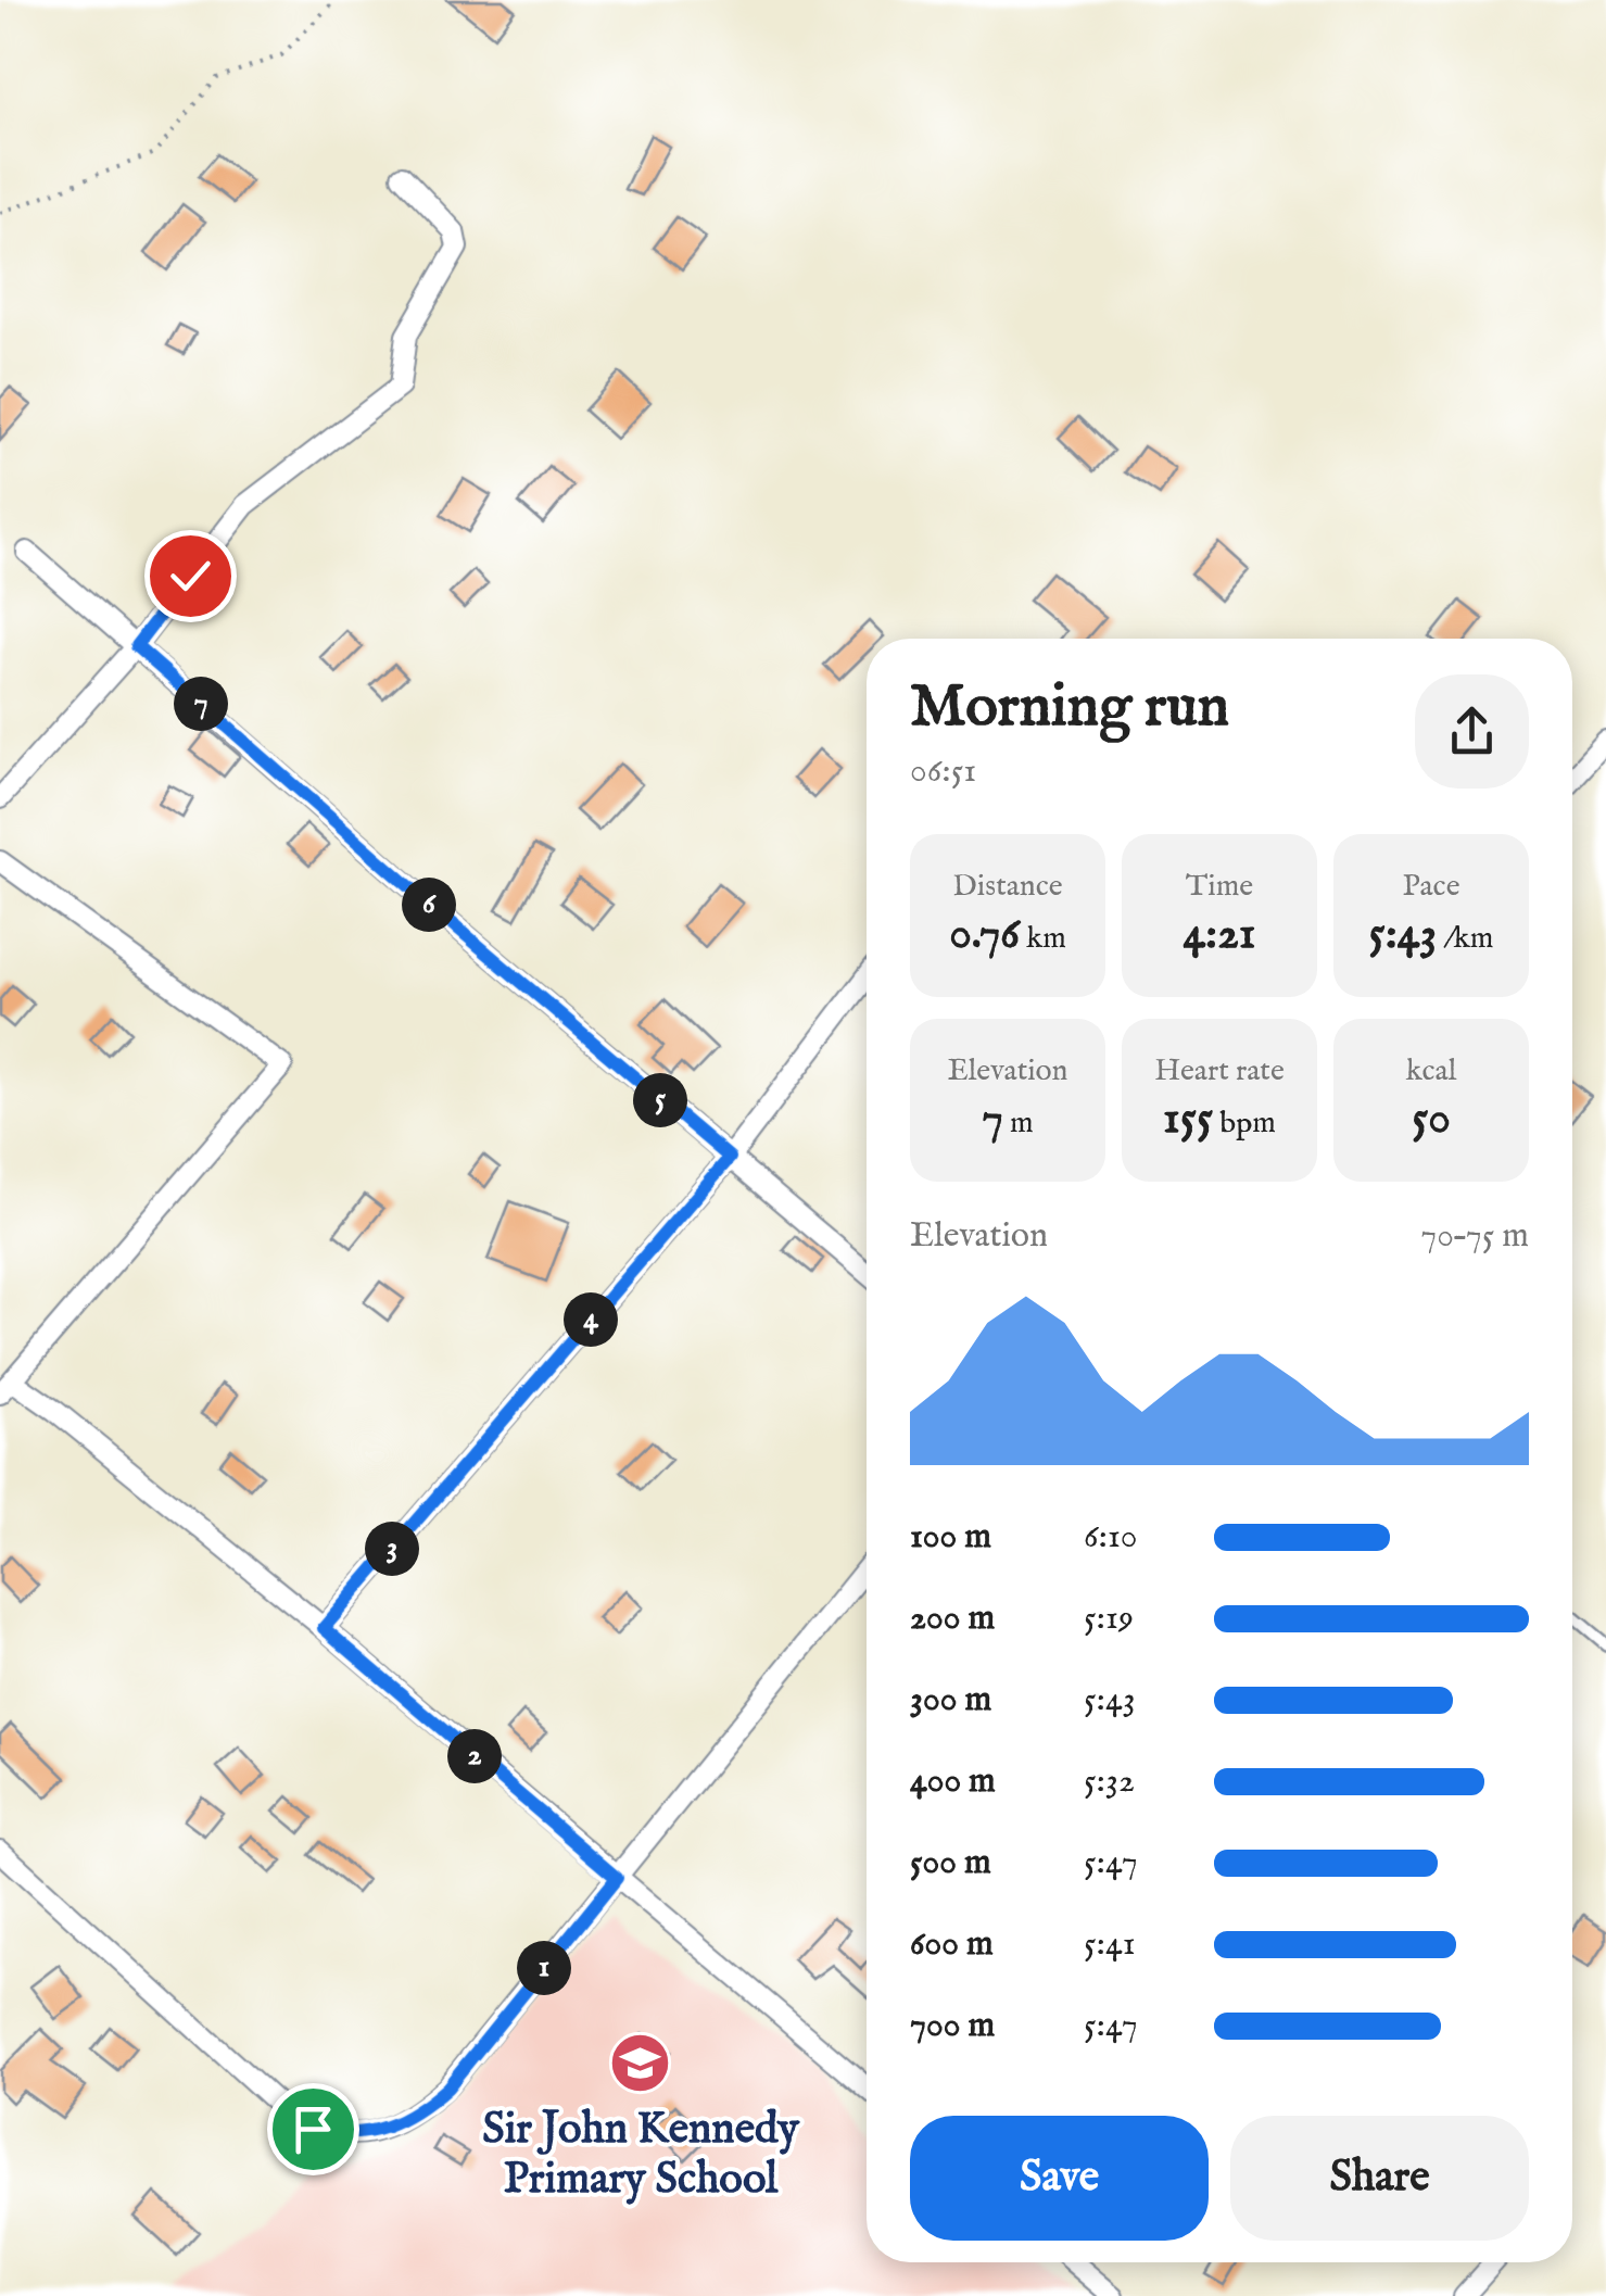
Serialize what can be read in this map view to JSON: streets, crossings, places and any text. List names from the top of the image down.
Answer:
{
  "places": {
    "school or university": ["Sir John Kennedy Primary School"]
  },
  "page": {
    "heading": ["Morning run", "06:51"],
    "pins": [
      "7",
      "6",
      "5",
      "4",
      "3",
      "2",
      "1"
    ],
    "stats": [
      ["Distance", "0.76 km"],
      ["Time", "4:21"],
      ["Pace", "5:43 /km"],
      ["Elevation", "7 m"],
      ["Heart rate", "155 bpm"],
      ["kcal", "50"]
    ],
    "chart": ["Elevation", "70–75 m"],
    "list": [
      {
        "name": "100 m",
        "note": "6:10"
      },
      {
        "name": "200 m",
        "note": "5:19"
      },
      {
        "name": "300 m",
        "note": "5:43"
      },
      {
        "name": "400 m",
        "note": "5:32"
      },
      {
        "name": "500 m",
        "note": "5:47"
      },
      {
        "name": "600 m",
        "note": "5:41"
      },
      {
        "name": "700 m",
        "note": "5:47"
      }
    ],
    "buttons": ["Save", "Share"]
  }
}
